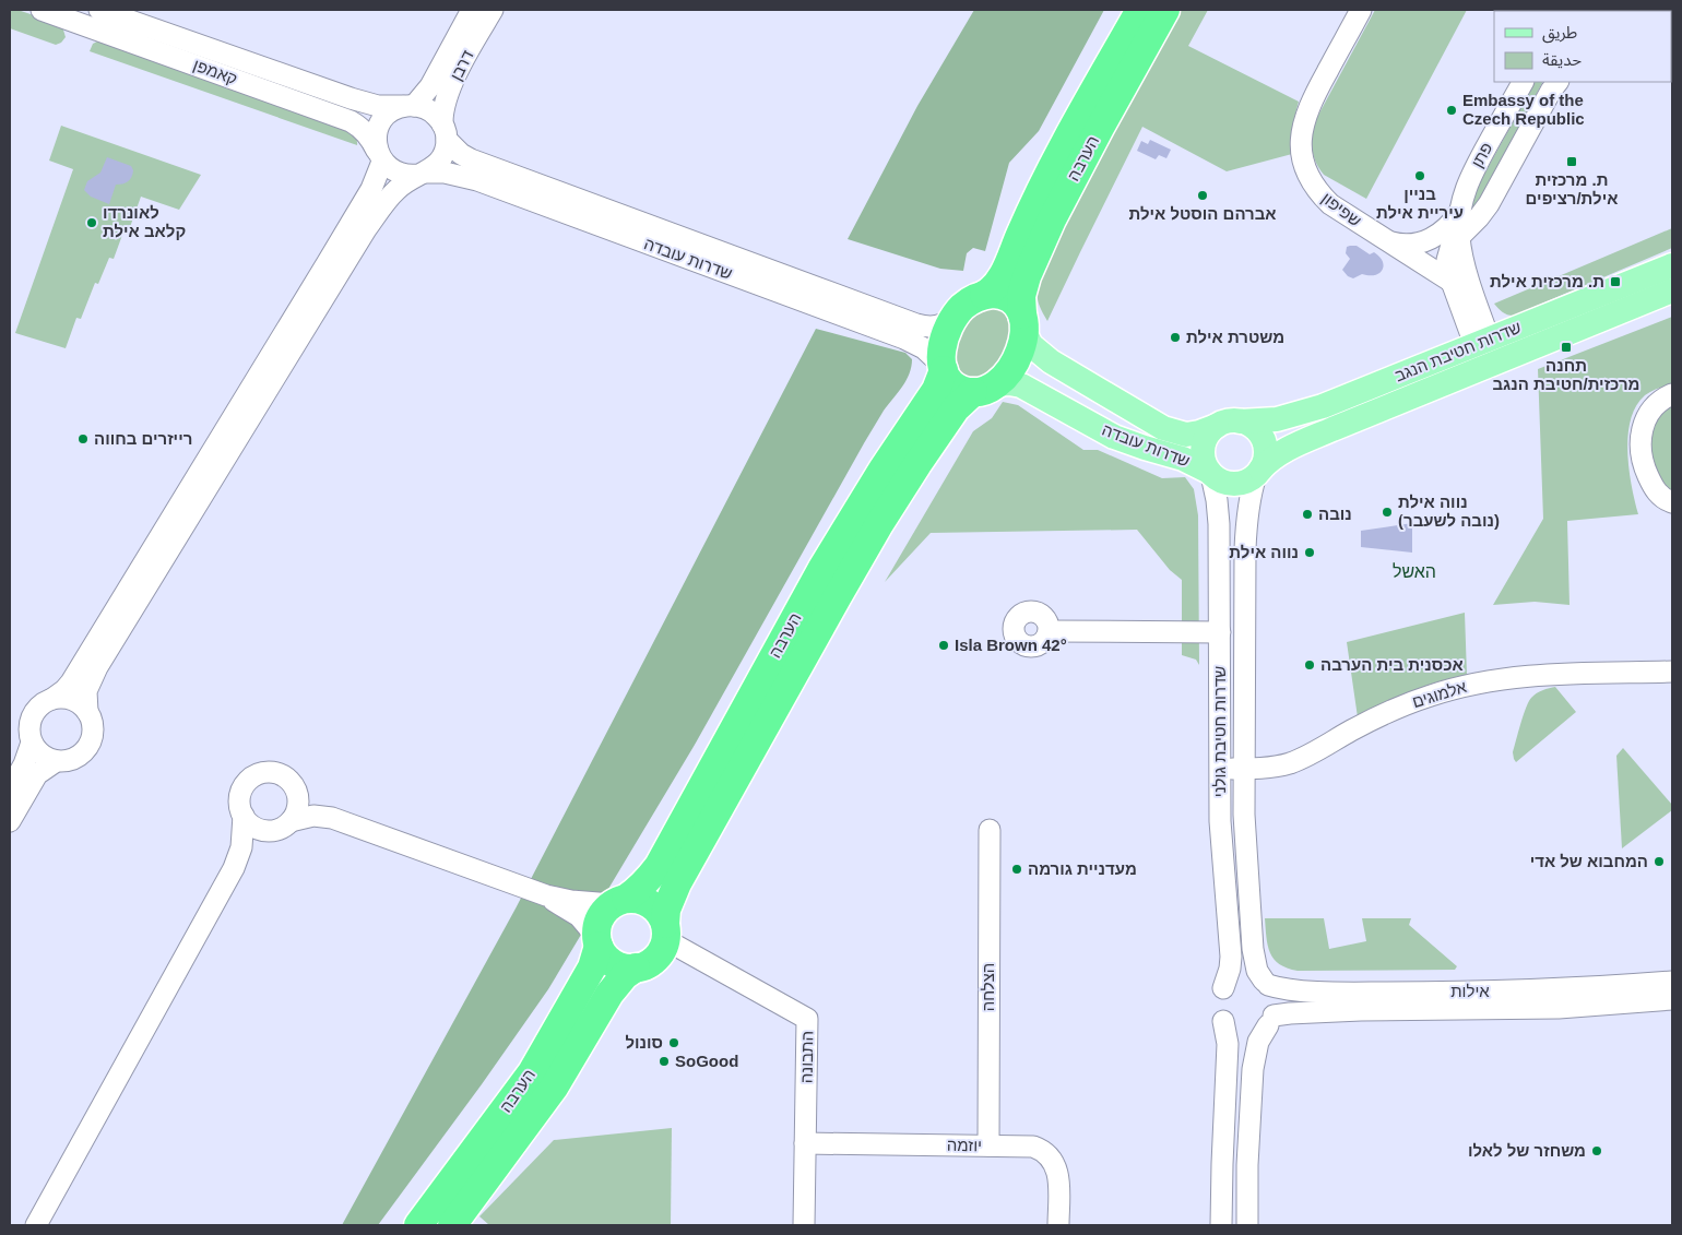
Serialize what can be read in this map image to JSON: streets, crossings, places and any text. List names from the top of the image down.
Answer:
{
  "streets": {
    "highway": ["הערבה"],
    "main road": ["שדרות עובדה", "שדרות חטיבת הנגב"],
    "street": [
      "דרבן",
      "קאמפן",
      "פתן",
      "שפיפון",
      "אלמוגים",
      "שדרות חטיבת גולני",
      "הצלחה",
      "אילות",
      "התבונה",
      "יוזמה"
    ]
  },
  "crossings": [
    ["דרבן", "קאמפן"],
    ["דרבן", "שדרות עובדה"],
    ["קאמפן", "שדרות עובדה"],
    ["פתן", "שפיפון"],
    ["פתן", "שדרות חטיבת הנגב"],
    ["הערבה", "שדרות עובדה"],
    ["הערבה", "התבונה"],
    ["שדרות עובדה", "שדרות חטיבת הנגב"],
    ["שדרות עובדה", "שדרות חטיבת גולני"],
    ["שדרות חטיבת הנגב", "שדרות חטיבת גולני"],
    ["אלמוגים", "שדרות חטיבת גולני"],
    ["שדרות חטיבת גולני", "אילות"],
    ["הצלחה", "יוזמה"],
    ["התבונה", "יוזמה"]
  ],
  "districts": ["האשל"],
  "places": {
    "other": [
      "Embassy of the Czech Republic",
      "בניין עיריית אילת",
      "אברהם הוסטל אילת",
      "לאונרדו קלאב אילת",
      "משטרת אילת",
      "רייזרים בחווה",
      "נווה אילת (נובה לשעבר)",
      "נובה",
      "נווה אילת",
      "Isla Brown 42°",
      "אכסנית בית הערבה",
      "המחבוא של אדי",
      "מעדניית גורמה",
      "סונול",
      "SoGood",
      "משחזר של לאלו"
    ],
    "transit": ["ת. מרכזית אילת/רציפים", "ת. מרכזית אילת", "תחנה מרכזית/חטיבת הנגב"]
  },
  "legend": ["طريق", "حديقة"]
}
